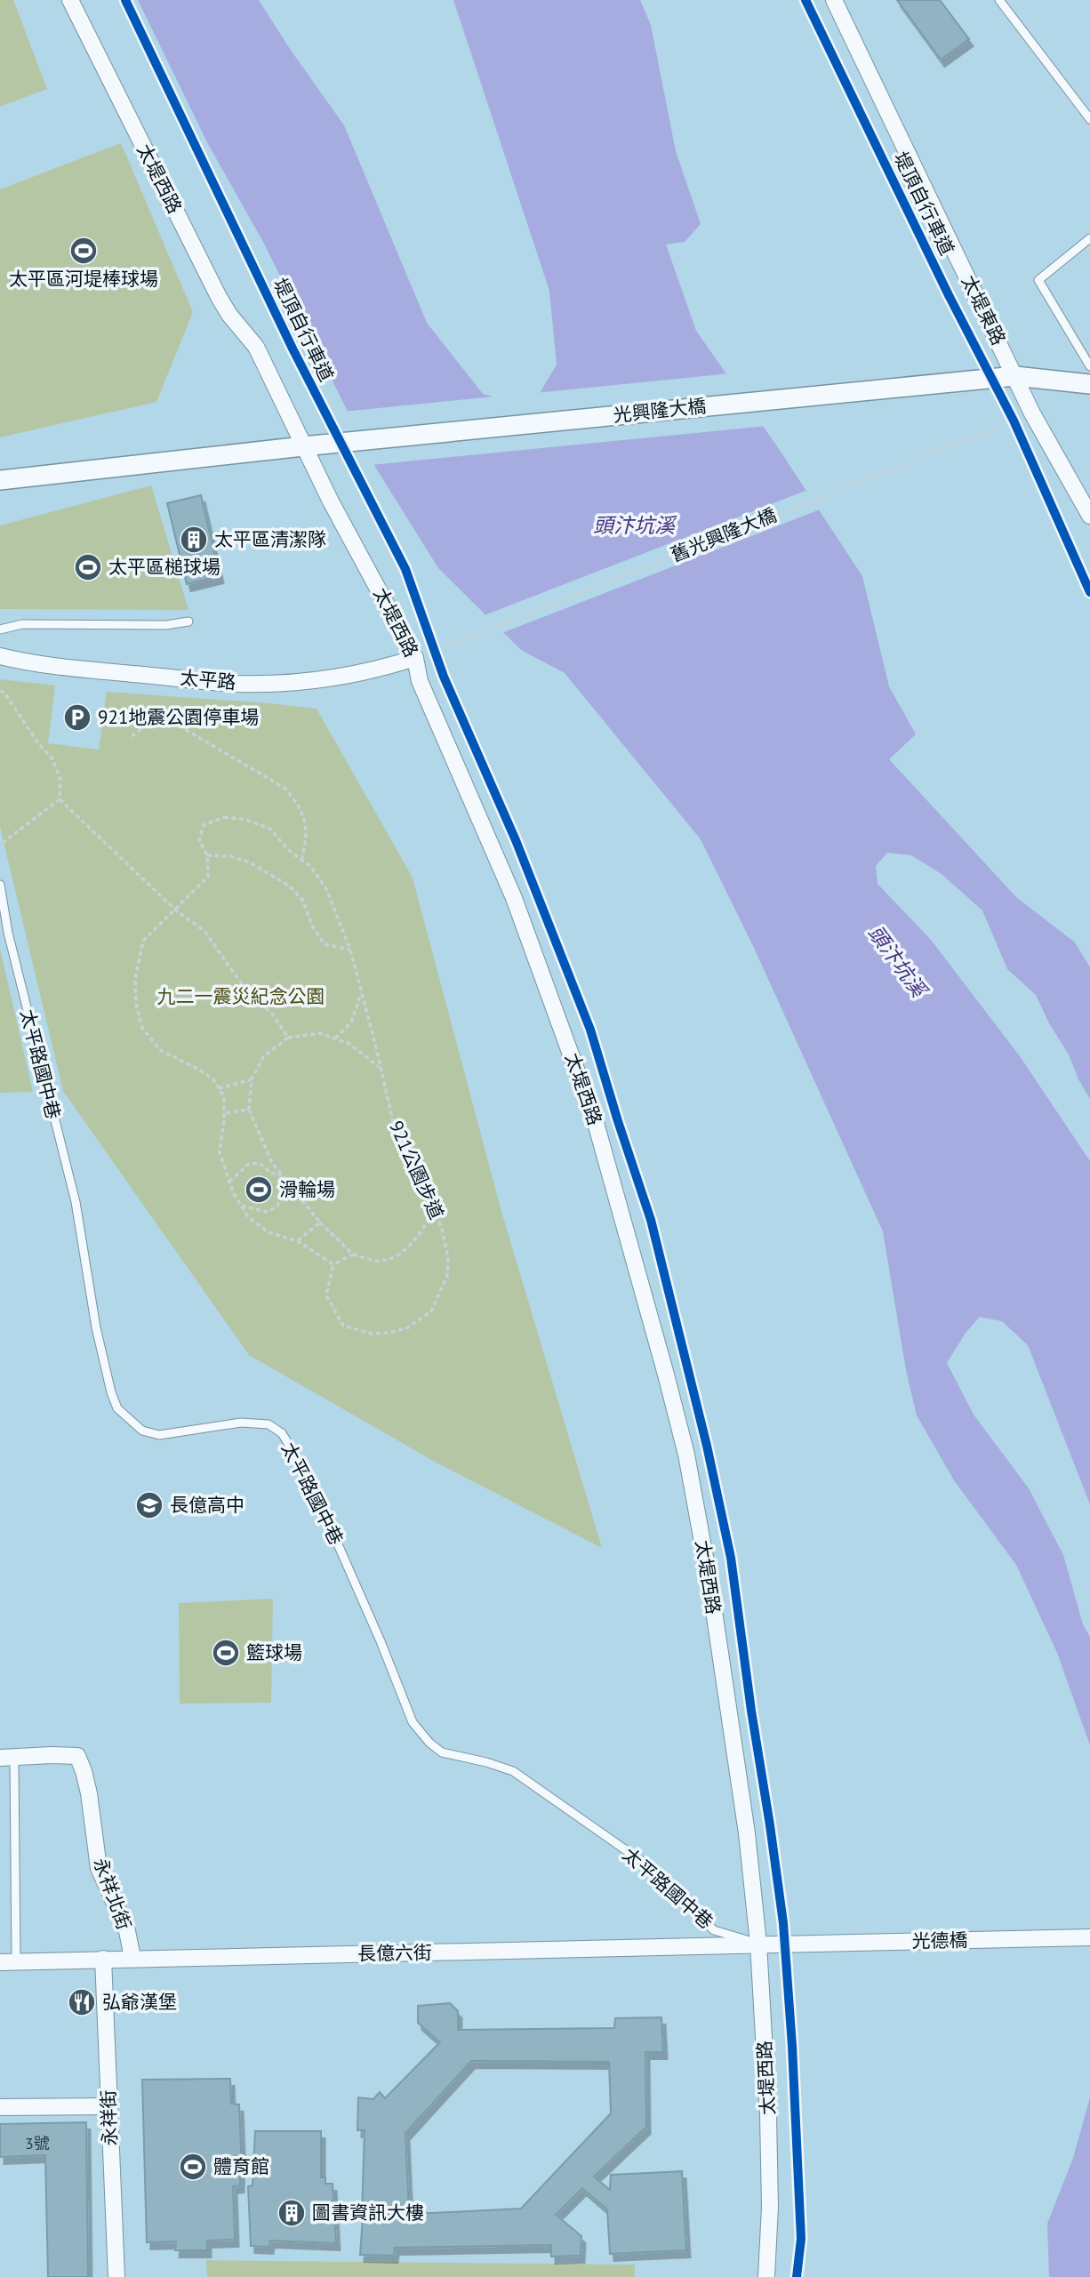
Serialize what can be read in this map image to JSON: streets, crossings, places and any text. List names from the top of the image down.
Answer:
{
  "streets": {
    "street": [
      "太堤西路",
      "太堤東路",
      "光興隆大橋",
      "太平路",
      "永祥北街",
      "光德橋",
      "長億六街",
      "永祥街"
    ],
    "lane": ["太平路國中巷"],
    "path": ["舊光興隆大橋", "921公園步道"],
    "cycle path": ["堤頂自行車道"]
  },
  "crossings": [
    ["太堤西路", "光興隆大橋"],
    ["太堤西路", "舊光興隆大橋"],
    ["太堤西路", "太平路"],
    ["太堤西路", "太平路國中巷"],
    ["太堤西路", "長億六街"],
    ["太堤東路", "光興隆大橋"],
    ["太堤東路", "舊光興隆大橋"],
    ["舊光興隆大橋", "太平路"],
    ["太平路國中巷", "長億六街"],
    ["永祥北街", "長億六街"],
    ["光德橋", "長億六街"],
    ["長億六街", "永祥街"]
  ],
  "water": ["頭汴坑溪"],
  "parks": ["九二一震災紀念公園"],
  "places": {
    "sports": [
      "太平區河堤棒球場",
      "太平區槌球場",
      "滑輪場",
      "籃球場",
      "體育館"
    ],
    "building": ["太平區清潔隊", "圖書資訊大樓"],
    "parking": ["921地震公園停車場"],
    "school or university": ["長億高中"],
    "restaurant": ["弘爺漢堡"]
  },
  "house_numbers": ["3號"]
}
